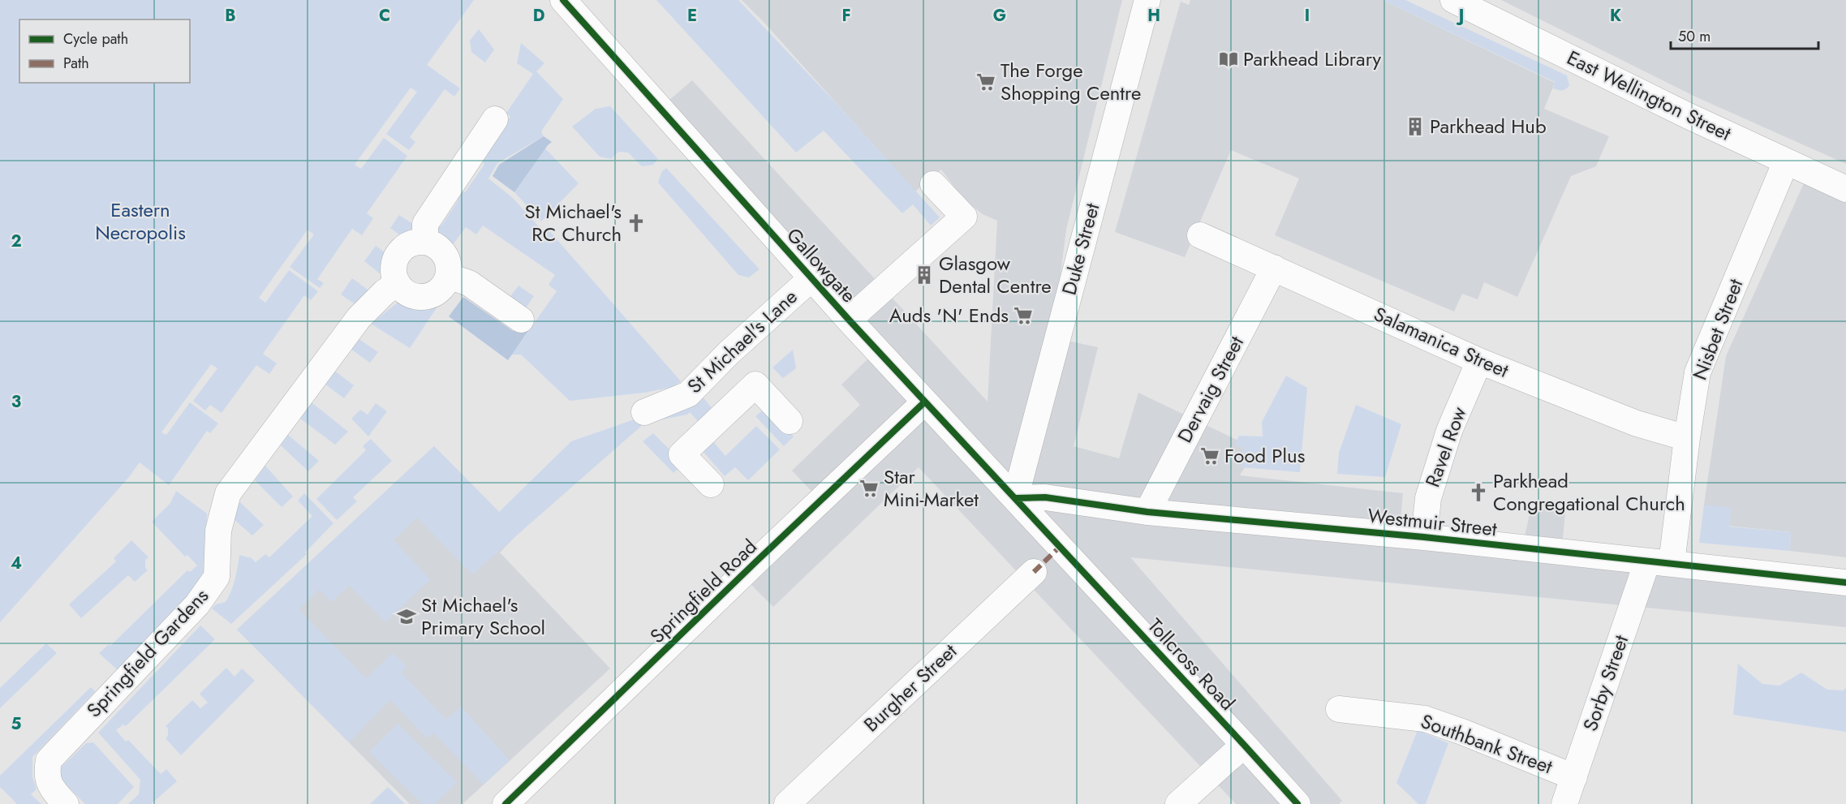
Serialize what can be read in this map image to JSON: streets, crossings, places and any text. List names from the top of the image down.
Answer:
{
  "streets": {
    "street": [
      "East Wellington Street",
      "Duke Street",
      "Gallowgate",
      "Nisbet Street",
      "St Michael's Lane",
      "Salamanica Street",
      "Dervaig Street",
      "Ravel Row",
      "Westmuir Street",
      "Springfield Road",
      "Springfield Gardens",
      "Tollcross Road",
      "Sorby Street",
      "Burgher Street",
      "Southbank Street"
    ]
  },
  "crossings": [
    ["East Wellington Street", "Nisbet Street"],
    ["Duke Street", "Gallowgate"],
    ["Duke Street", "Westmuir Street"],
    ["Gallowgate", "St Michael's Lane"],
    ["Gallowgate", "Westmuir Street"],
    ["Gallowgate", "Springfield Road"],
    ["Gallowgate", "Tollcross Road"],
    ["Nisbet Street", "Salamanica Street"],
    ["Nisbet Street", "Westmuir Street"],
    ["Nisbet Street", "Sorby Street"],
    ["Salamanica Street", "Dervaig Street"],
    ["Salamanica Street", "Ravel Row"],
    ["Dervaig Street", "Westmuir Street"],
    ["Ravel Row", "Westmuir Street"],
    ["Westmuir Street", "Sorby Street"],
    ["Sorby Street", "Southbank Street"]
  ],
  "parks": ["Eastern Necropolis"],
  "places": {
    "library": ["Parkhead Library"],
    "supermarket": [
      "The Forge Shopping Centre",
      "Auds 'N' Ends",
      "Food Plus",
      "Star Mini-Market"
    ],
    "building": ["Parkhead Hub", "Glasgow Dental Centre"],
    "church": ["St Michael's RC Church", "Parkhead Congregational Church"],
    "school or university": ["St Michael's Primary School"]
  },
  "legend": ["Cycle path", "Path"],
  "scale_bar": "50 m",
  "grid": {
    "columns": [
      "B",
      "C",
      "D",
      "E",
      "F",
      "G",
      "H",
      "I",
      "J",
      "K"
    ],
    "rows": [
      "2",
      "3",
      "4",
      "5"
    ]
  }
}
